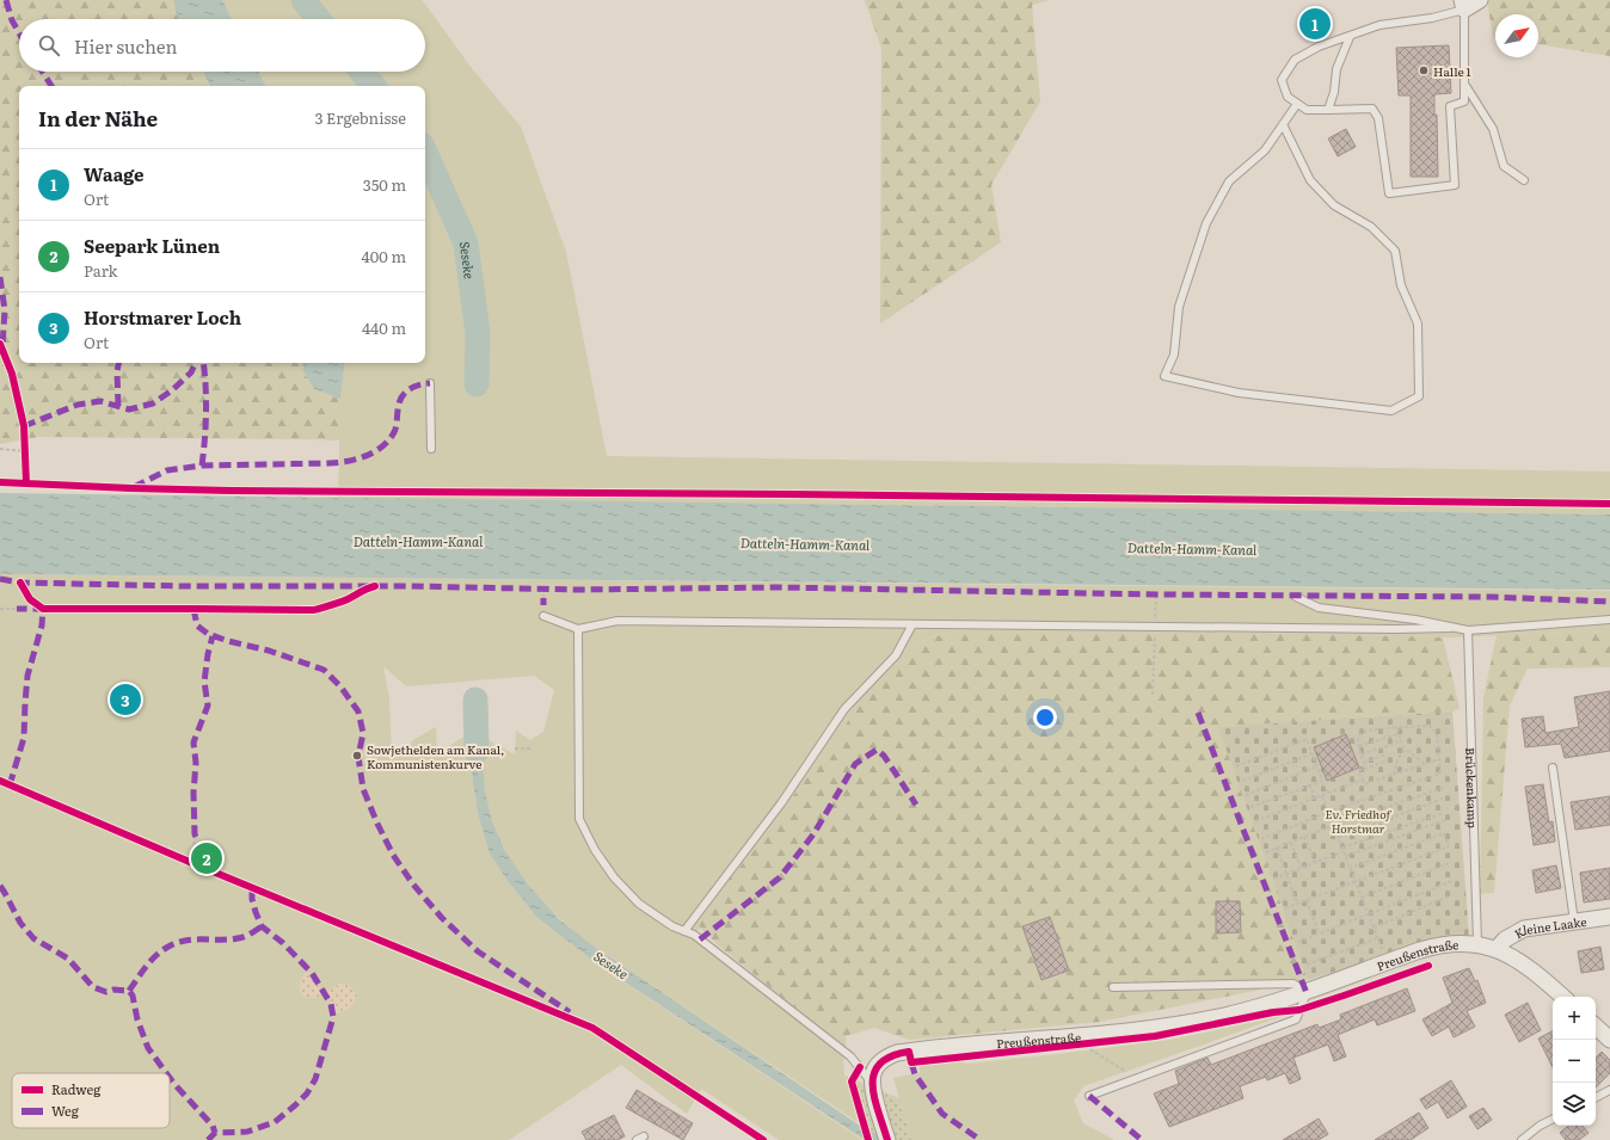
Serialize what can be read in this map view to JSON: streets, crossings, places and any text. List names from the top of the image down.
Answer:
{
  "streets": {
    "street": ["Kleine Laake", "Preußenstraße"],
    "lane": ["Brückenkamp"]
  },
  "crossings": [
    ["Brückenkamp", "Preußenstraße"],
    ["Kleine Laake", "Preußenstraße"]
  ],
  "water": ["Seseke", "Datteln-Hamm-Kanal"],
  "parks": ["Ev. Friedhof Horstmar"],
  "places": ["Halle 1", "Sowjethelden am Kanal, Kommunistenkurve"],
  "legend": ["Radweg", "Weg"],
  "north": "top right",
  "page": {
    "pins": ["1", "3", "2"],
    "search": "Hier suchen",
    "heading": ["In der Nähe", "3 Ergebnisse"],
    "list": [
      {
        "mark": "1",
        "name": "Waage",
        "note": "Ort",
        "value": "350 m"
      },
      {
        "mark": "2",
        "name": "Seepark Lünen",
        "note": "Park",
        "value": "400 m"
      },
      {
        "mark": "3",
        "name": "Horstmarer Loch",
        "note": "Ort",
        "value": "440 m"
      }
    ],
    "map_buttons": ["+", "−"]
  }
}
